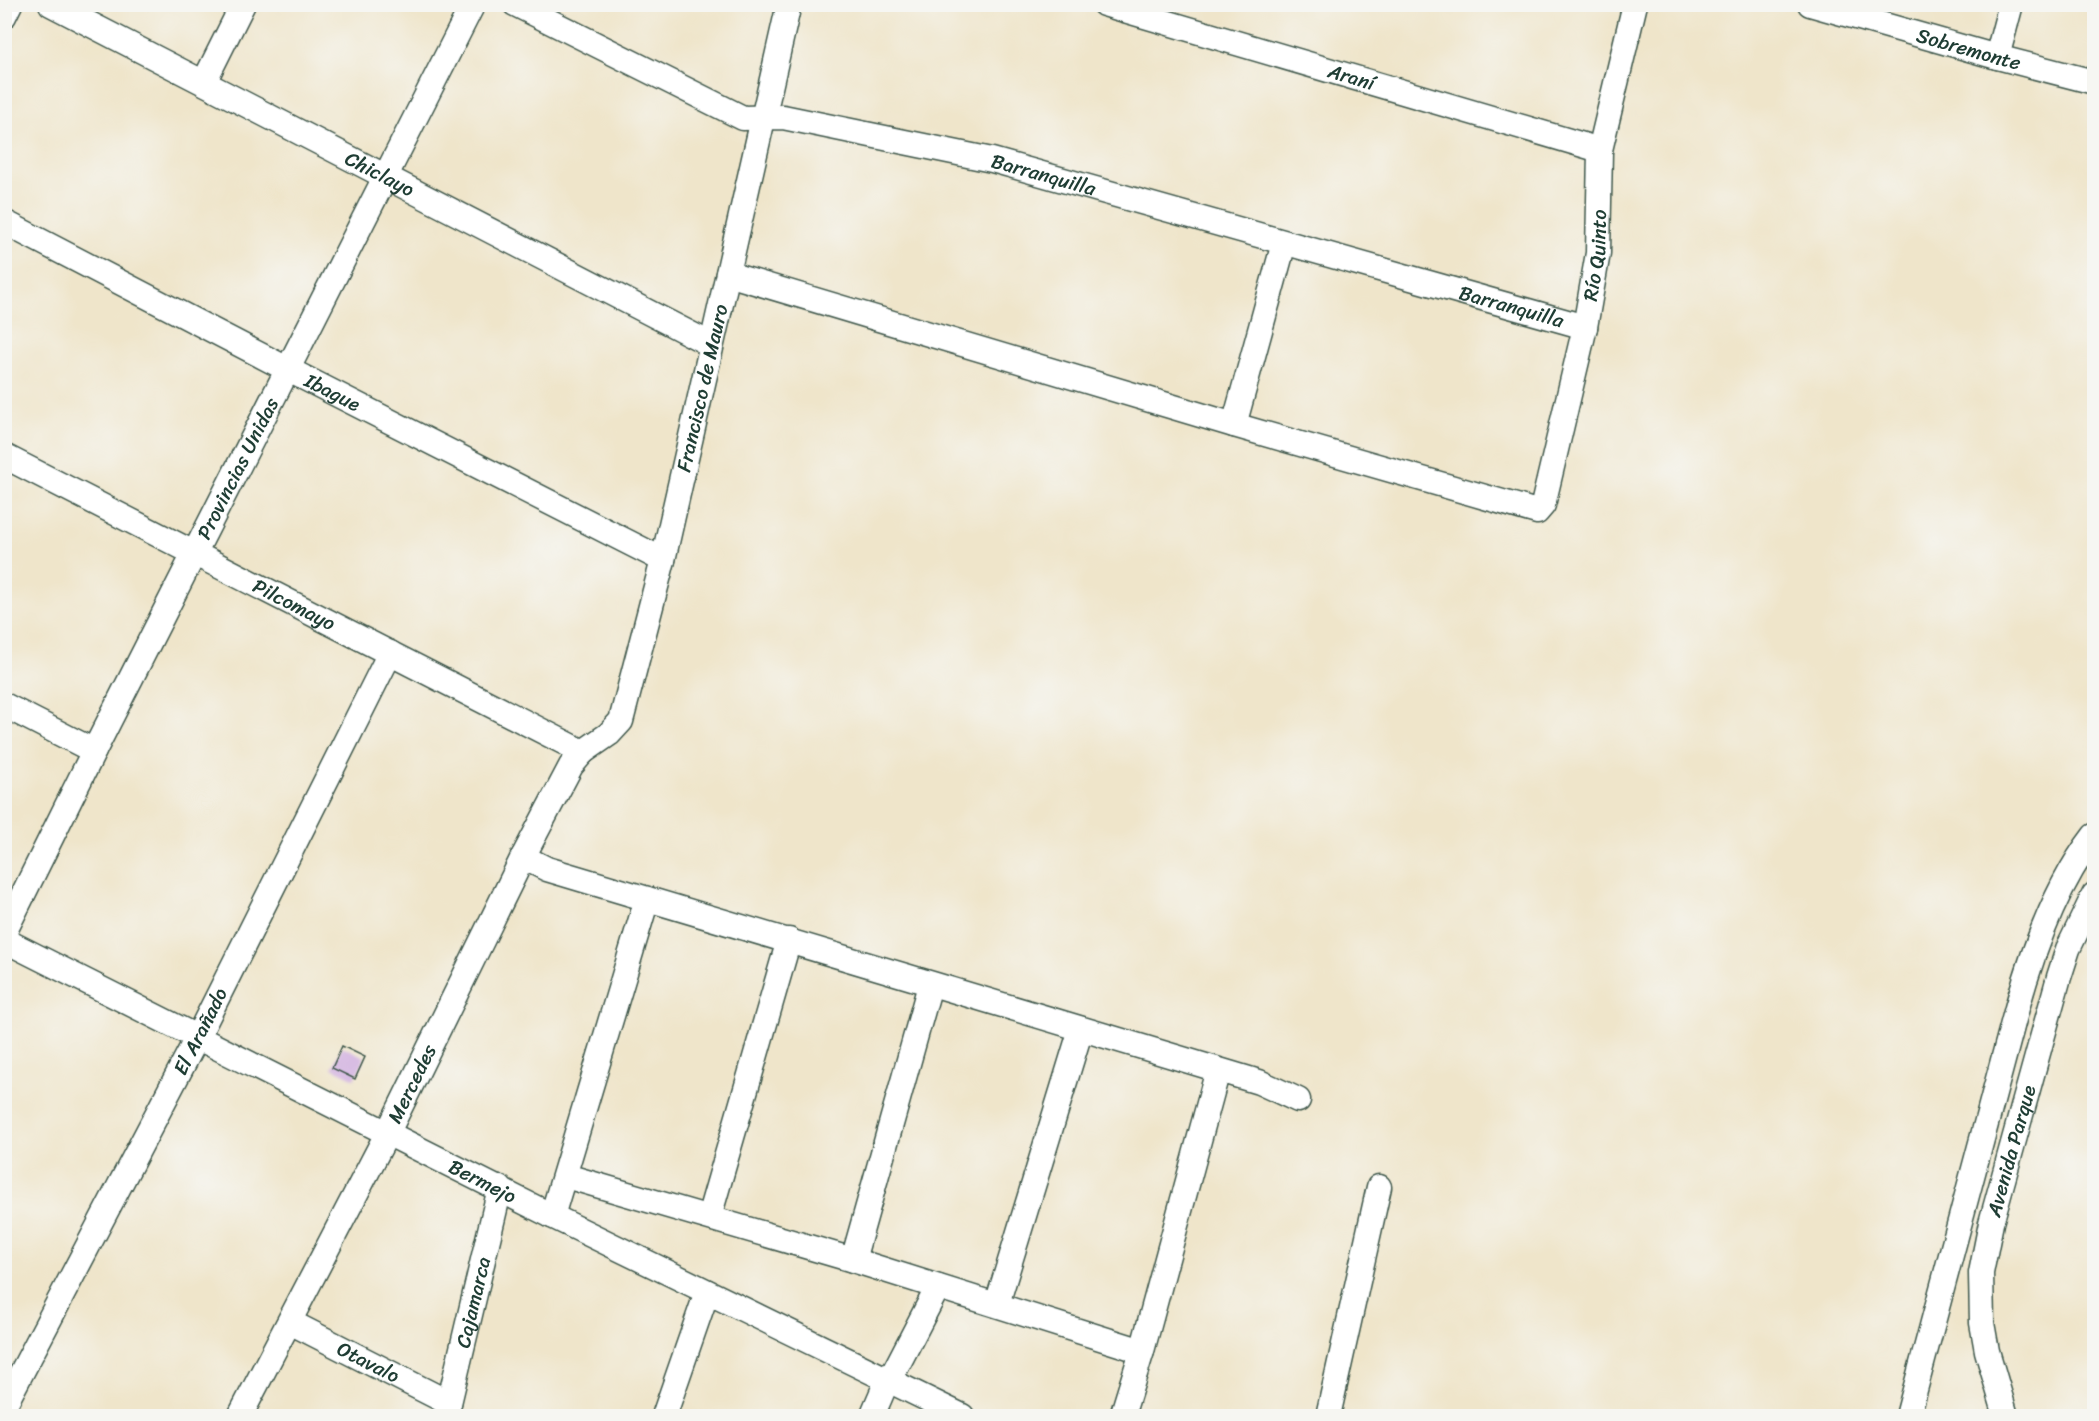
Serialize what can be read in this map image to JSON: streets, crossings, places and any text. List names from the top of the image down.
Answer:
{
  "streets": {
    "street": [
      "Sobremonte",
      "Araní",
      "Chiclayo",
      "Barranquilla",
      "Río Quinto",
      "Francisco de Mauro",
      "Ibague",
      "Provincias Unidas",
      "Pilcomayo",
      "El Arañado",
      "Mercedes",
      "Avenida Parque",
      "Bermejo",
      "Cajamarca",
      "Otavalo"
    ]
  },
  "crossings": [
    ["Araní", "Río Quinto"],
    ["Chiclayo", "Francisco de Mauro"],
    ["Chiclayo", "Provincias Unidas"],
    ["Barranquilla", "Río Quinto"],
    ["Barranquilla", "Francisco de Mauro"],
    ["Francisco de Mauro", "Ibague"],
    ["Francisco de Mauro", "Pilcomayo"],
    ["Francisco de Mauro", "Mercedes"],
    ["Ibague", "Provincias Unidas"],
    ["Provincias Unidas", "Pilcomayo"],
    ["Pilcomayo", "El Arañado"],
    ["Pilcomayo", "Mercedes"],
    ["El Arañado", "Bermejo"],
    ["Mercedes", "Bermejo"],
    ["Mercedes", "Otavalo"],
    ["Bermejo", "Cajamarca"],
    ["Cajamarca", "Otavalo"]
  ]
}
